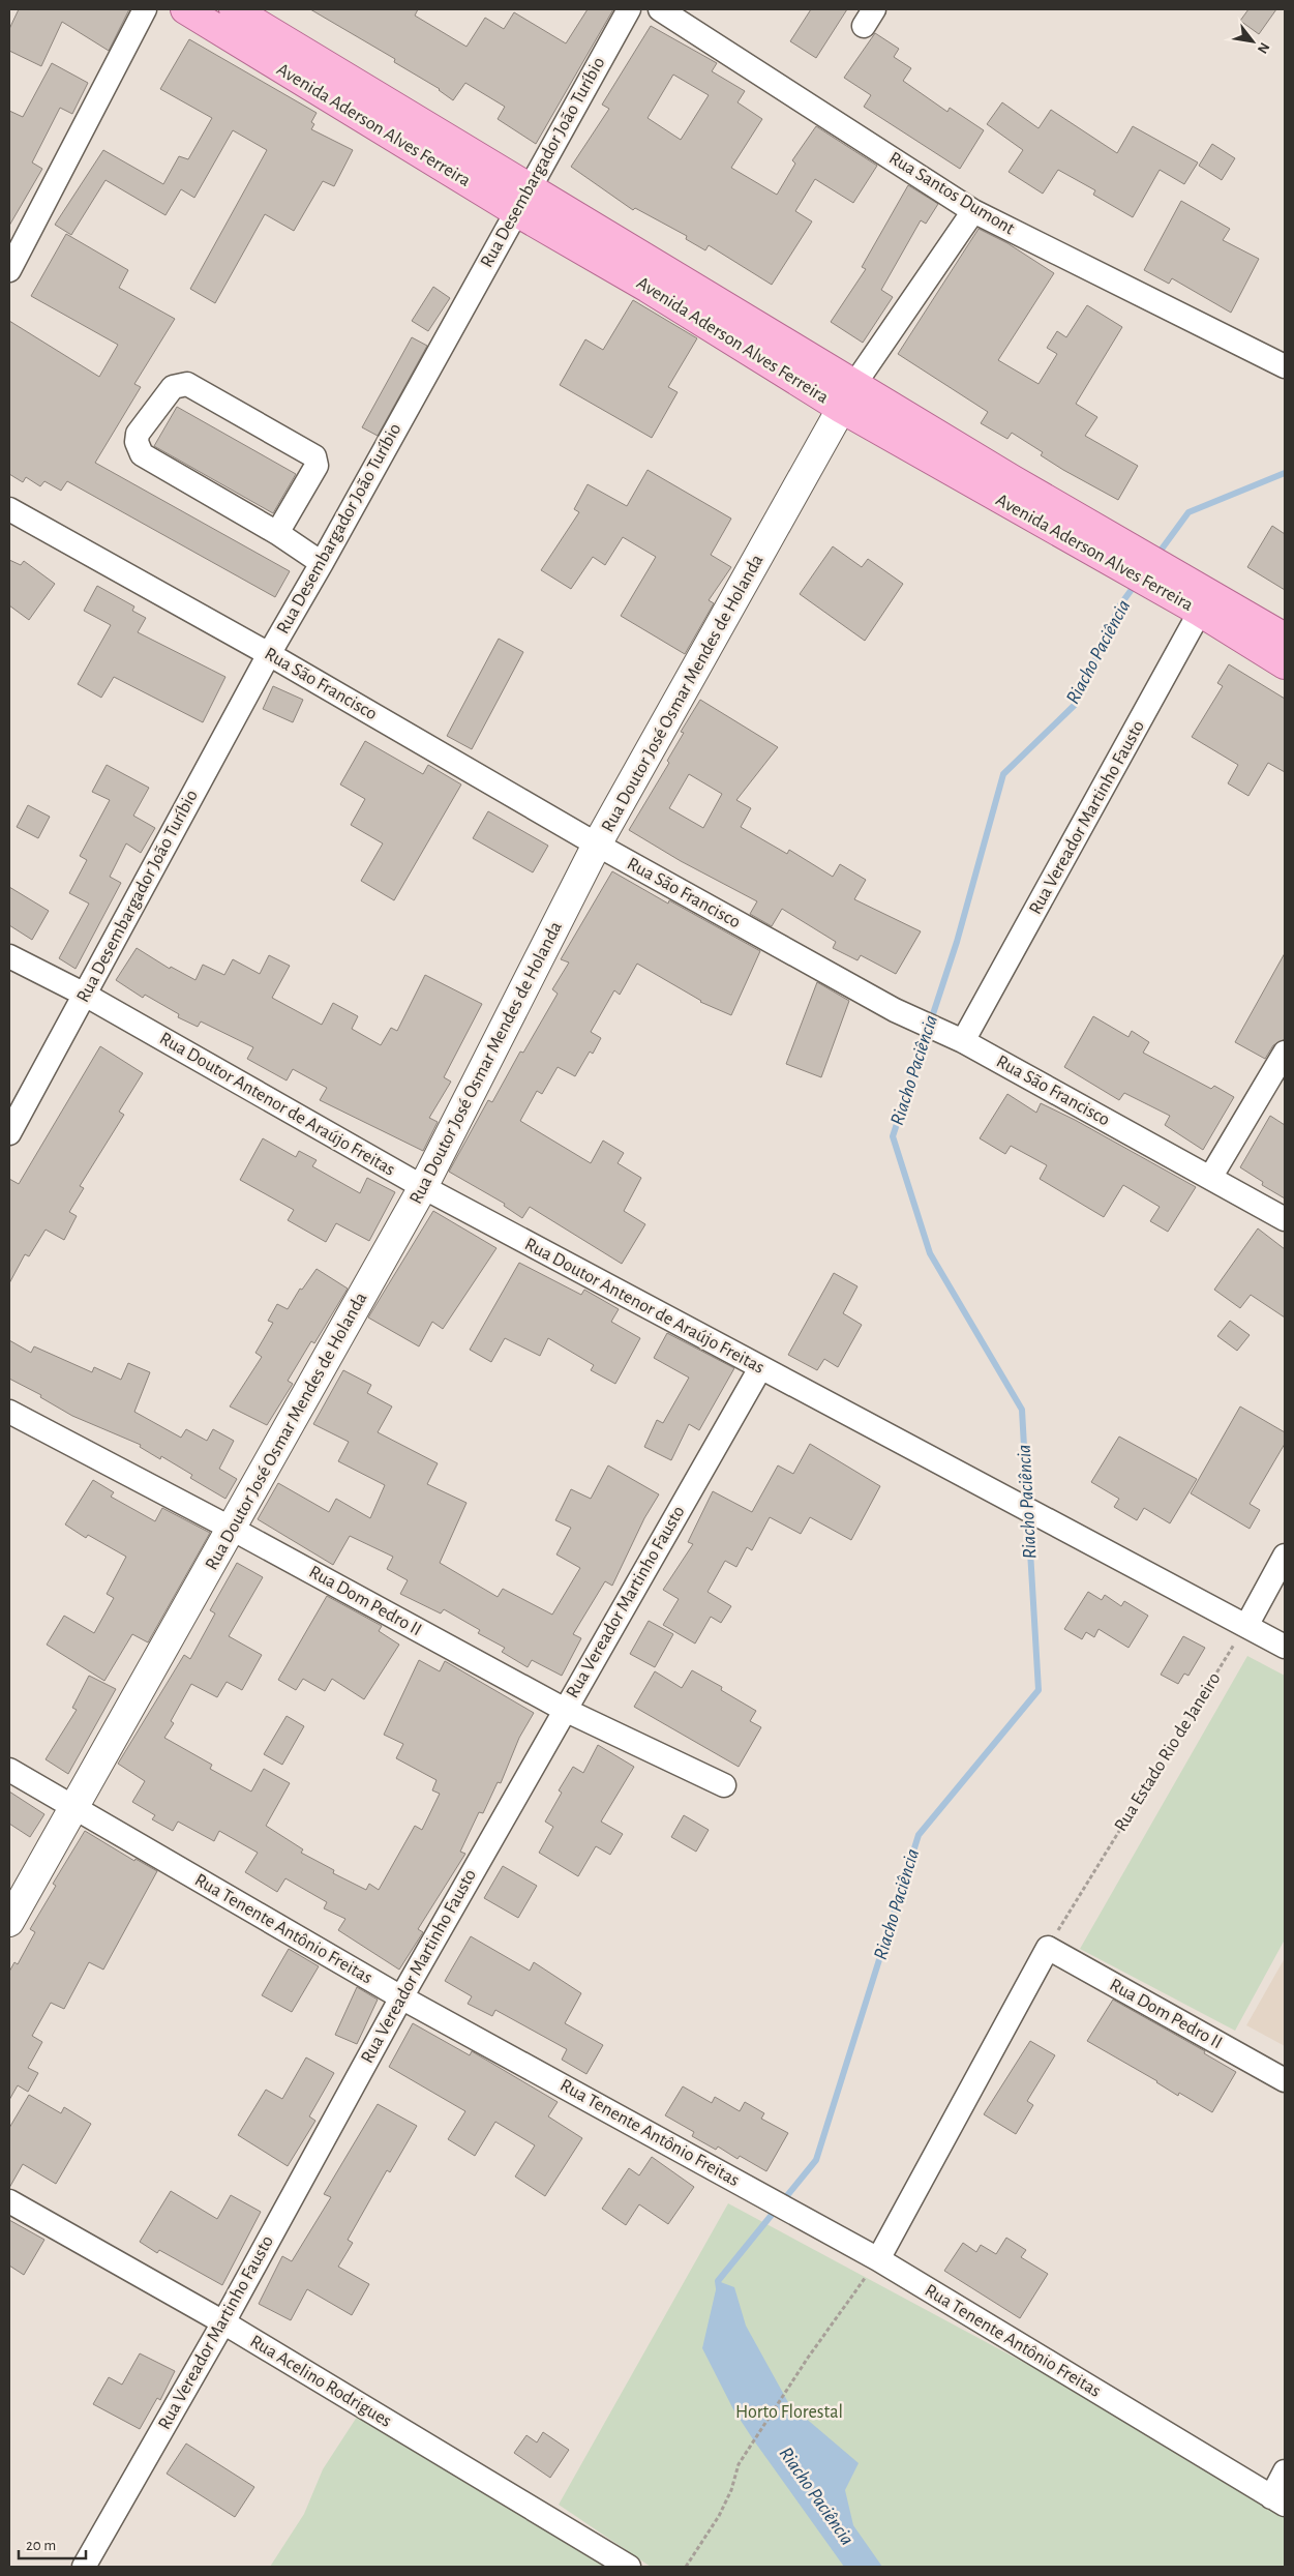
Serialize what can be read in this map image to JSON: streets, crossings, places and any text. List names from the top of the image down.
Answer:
{
  "streets": {
    "main road": ["Avenida Aderson Alves Ferreira"],
    "street": [
      "Rua Desembargador João Turíbio",
      "Rua Santos Dumont",
      "Rua São Francisco",
      "Rua Doutor José Osmar Mendes de Holanda",
      "Rua Vereador Martinho Fausto",
      "Rua Doutor Antenor de Araújo Freitas",
      "Rua Dom Pedro II",
      "Rua Tenente Antônio Freitas",
      "Rua Acelino Rodrigues"
    ],
    "path": ["Rua Estado Rio de Janeiro"]
  },
  "crossings": [
    ["Avenida Aderson Alves Ferreira", "Rua Desembargador João Turíbio"],
    ["Avenida Aderson Alves Ferreira", "Rua Doutor José Osmar Mendes de Holanda"],
    ["Avenida Aderson Alves Ferreira", "Rua Vereador Martinho Fausto"],
    ["Rua Desembargador João Turíbio", "Rua São Francisco"],
    ["Rua Desembargador João Turíbio", "Rua Doutor Antenor de Araújo Freitas"],
    ["Rua Santos Dumont", "Rua Doutor José Osmar Mendes de Holanda"],
    ["Rua São Francisco", "Rua Doutor José Osmar Mendes de Holanda"],
    ["Rua São Francisco", "Rua Vereador Martinho Fausto"],
    ["Rua Doutor José Osmar Mendes de Holanda", "Rua Doutor Antenor de Araújo Freitas"],
    ["Rua Doutor José Osmar Mendes de Holanda", "Rua Dom Pedro II"],
    ["Rua Doutor José Osmar Mendes de Holanda", "Rua Tenente Antônio Freitas"],
    ["Rua Vereador Martinho Fausto", "Rua Doutor Antenor de Araújo Freitas"],
    ["Rua Vereador Martinho Fausto", "Rua Dom Pedro II"],
    ["Rua Vereador Martinho Fausto", "Rua Tenente Antônio Freitas"],
    ["Rua Vereador Martinho Fausto", "Rua Acelino Rodrigues"],
    ["Rua Doutor Antenor de Araújo Freitas", "Rua Estado Rio de Janeiro"],
    ["Rua Dom Pedro II", "Rua Estado Rio de Janeiro"]
  ],
  "water": ["Riacho Paciência"],
  "parks": ["Horto Florestal"],
  "scale_bar": "20 m",
  "north": "bottom right"
}
